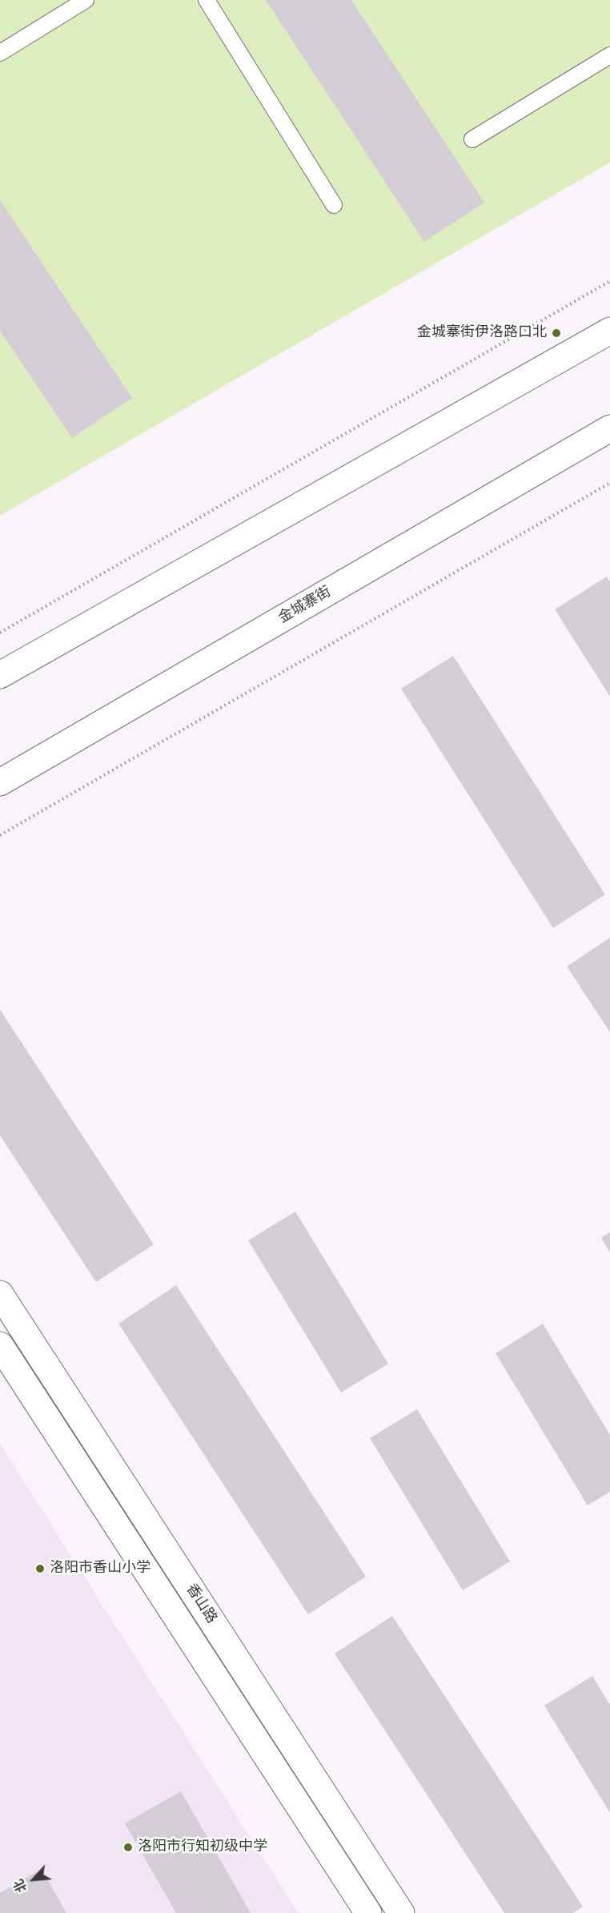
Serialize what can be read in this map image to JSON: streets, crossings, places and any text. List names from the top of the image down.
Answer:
{
  "streets": {
    "street": ["金城寨街", "香山路"]
  },
  "places": ["金城寨街伊洛路口北", "洛阳市香山小学", "洛阳市行知初级中学"],
  "north": "bottom left"
}
